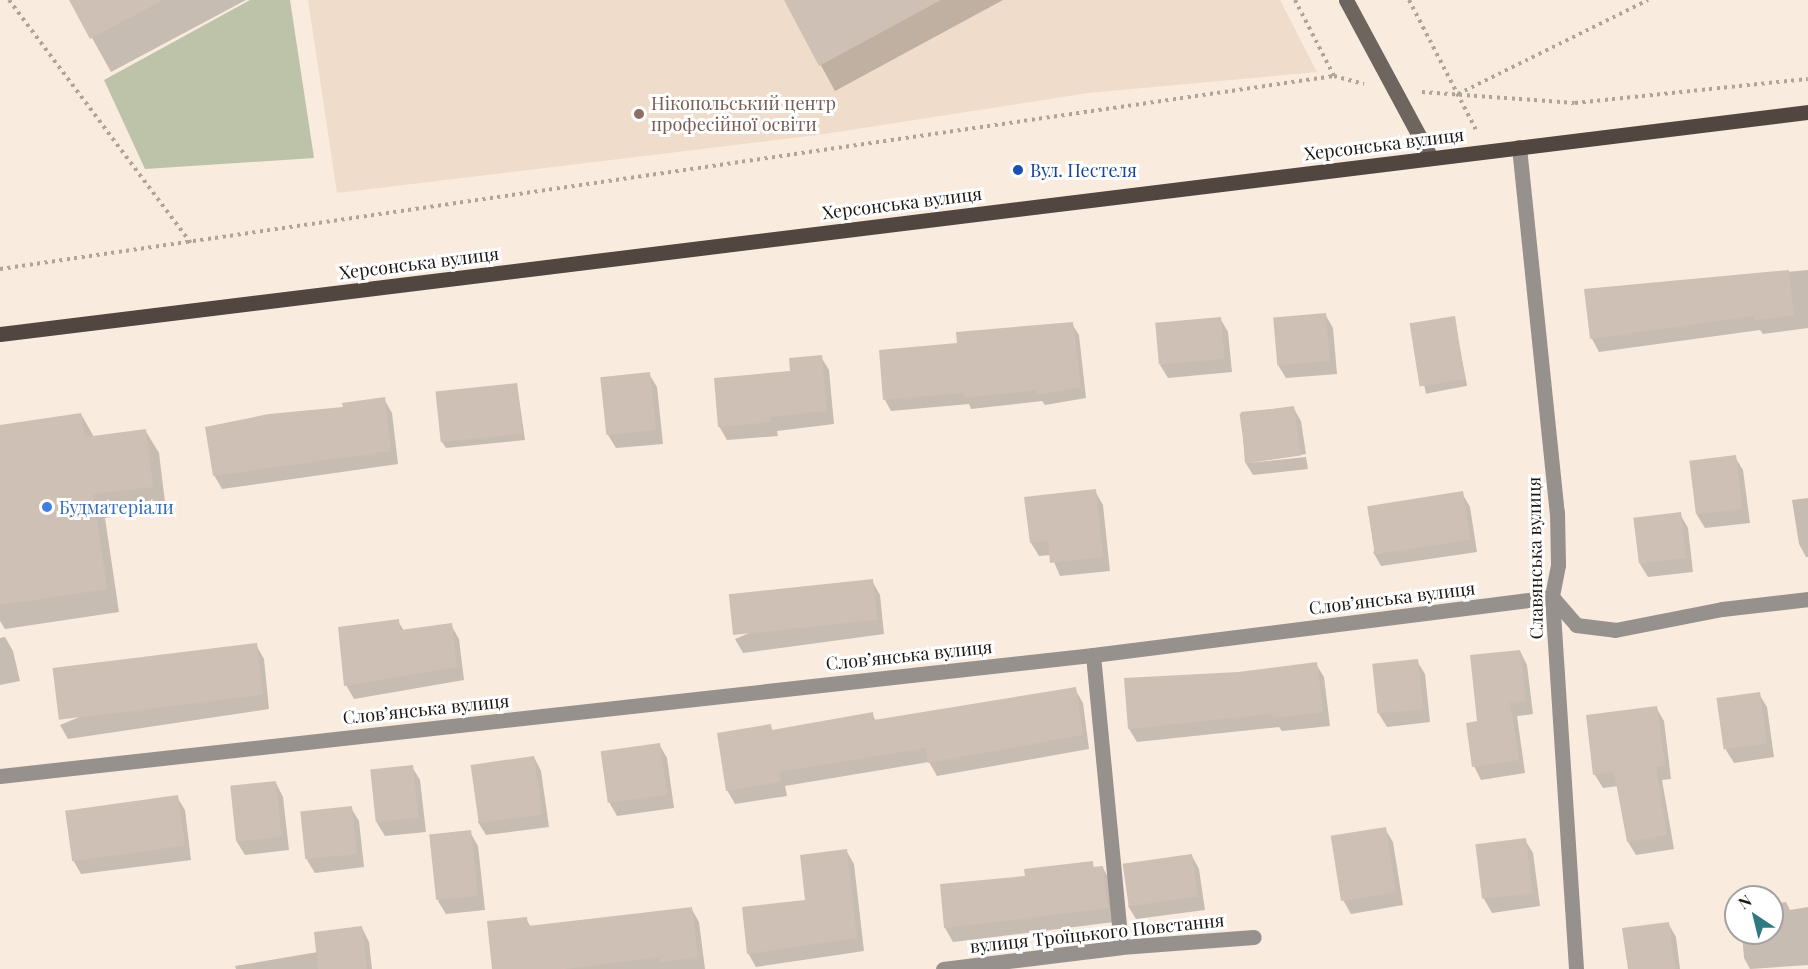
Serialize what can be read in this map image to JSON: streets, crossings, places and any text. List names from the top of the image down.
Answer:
{
  "streets": {
    "main road": ["Херсонська вулиця"],
    "street": ["Славянська вулиця", "Словʼянська вулиця", "вулиця Троїцького Повстання"]
  },
  "crossings": [
    ["Херсонська вулиця", "Славянська вулиця"],
    ["Славянська вулиця", "Словʼянська вулиця"]
  ],
  "places": ["Нікопольський центр професійної освіти", "Вул. Пестеля", "Будматеріали"],
  "north": "top left"
}
